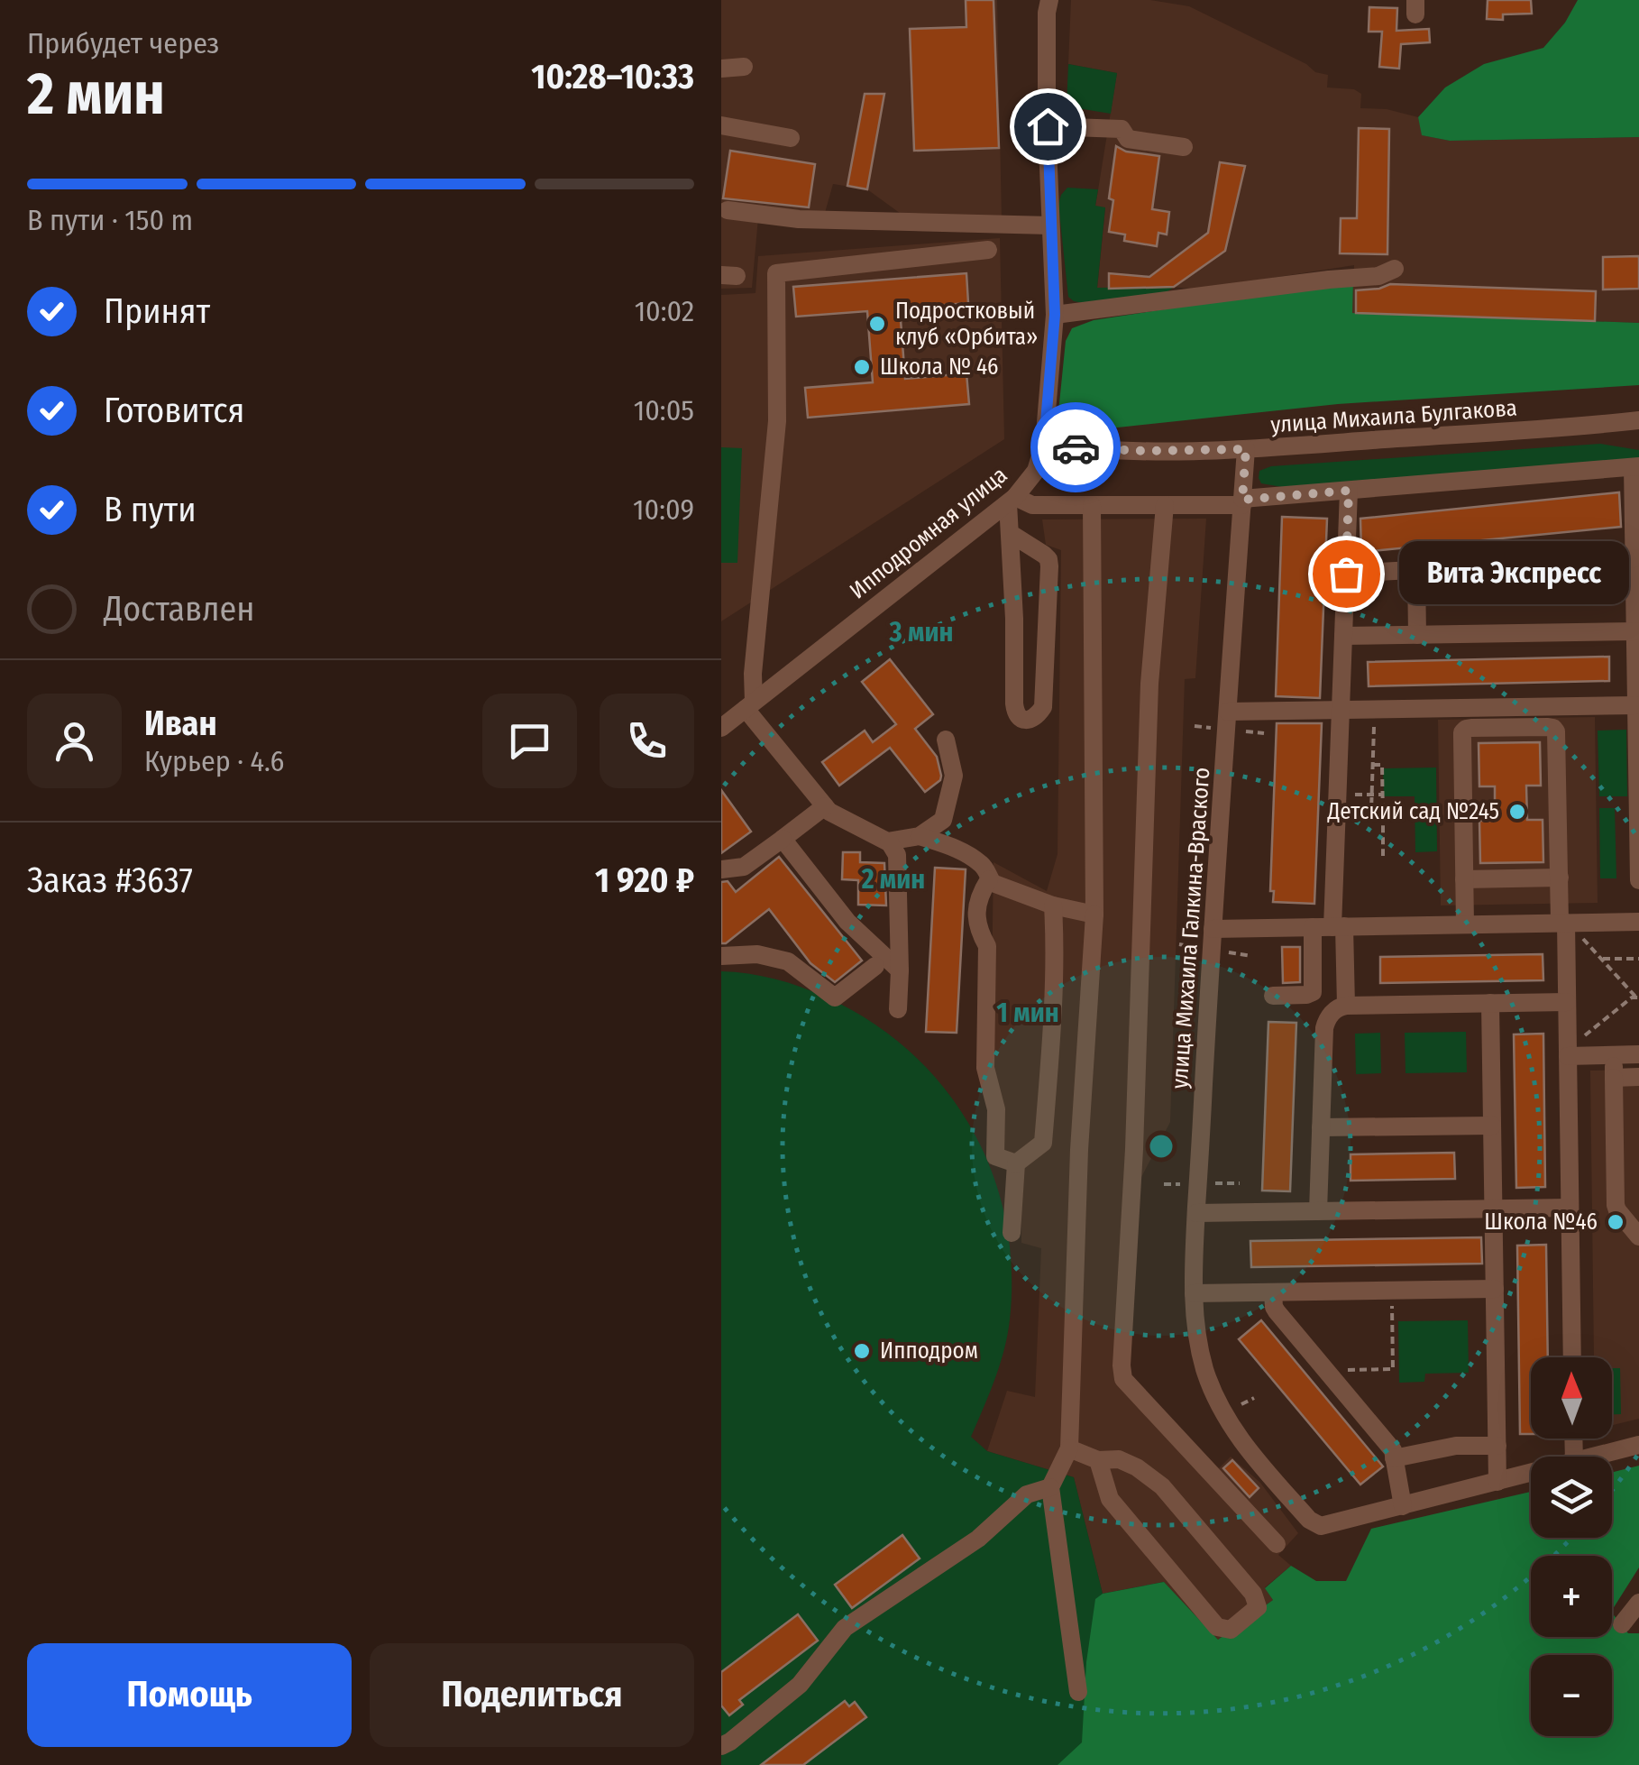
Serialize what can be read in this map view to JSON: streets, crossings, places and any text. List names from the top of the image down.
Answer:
{
  "streets": {
    "street": ["улица Михаила Булгакова", "Ипподромная улица", "улица Михаила Галкина-Враского"]
  },
  "crossings": [
    ["улица Михаила Булгакова", "Ипподромная улица"],
    ["улица Михаила Булгакова", "улица Михаила Галкина-Враского"]
  ],
  "places": [
    "Подростковый клуб «Орбита»",
    "Школа № 46",
    "Вита Экспресс",
    "Детский сад №245",
    "Школа №46",
    "Ипподром"
  ],
  "north": "top",
  "page": {
    "heading": ["2 мин", "Прибудет через", "10:28–10:33"],
    "panel": [
      "Иван",
      "Курьер · 4.6",
      "Заказ #3637",
      "1 920 ₽"
    ],
    "bar": "В пути · 150 m",
    "list": [
      ["Принят", "10:02"],
      ["Готовится", "10:05"],
      ["В пути", "10:09"],
      "Доставлен"
    ],
    "bubble": "Вита Экспресс",
    "map_buttons": ["+", "−"],
    "buttons": ["Помощь", "Поделиться"]
  },
  "rings": ["3 мин", "2 мин", "1 мин"]
}
